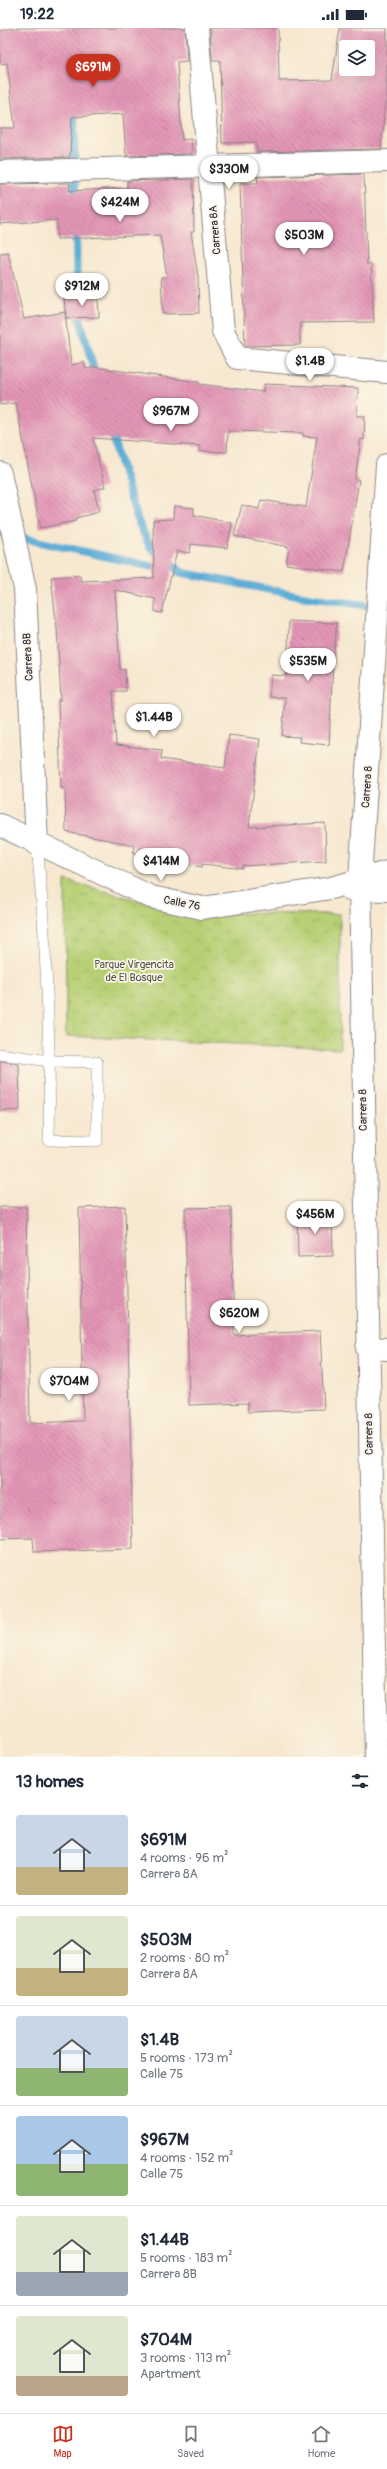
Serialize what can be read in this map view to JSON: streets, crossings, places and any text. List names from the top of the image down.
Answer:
{
  "streets": {
    "street": [
      "Carrera 8A",
      "Carrera 8B",
      "Carrera 8",
      "Calle 76"
    ]
  },
  "crossings": [
    ["Carrera 8B", "Calle 76"],
    ["Carrera 8", "Calle 76"]
  ],
  "parks": ["Parque Virgencita de El Bosque"],
  "page": {
    "status": "19:22",
    "price": [
      "$691M",
      "$330M",
      "$424M",
      "$503M",
      "$912M",
      "$1.4B",
      "$967M",
      "$535M",
      "$1.44B",
      "$414M",
      "$456M",
      "$620M",
      "$704M"
    ],
    "heading": "13 homes",
    "list": [
      {
        "name": "$691M",
        "note": "4 rooms · 96 m² · Carrera 8A"
      },
      {
        "name": "$503M",
        "note": "2 rooms · 80 m² · Carrera 8A"
      },
      {
        "name": "$1.4B",
        "note": "5 rooms · 173 m² · Calle 75"
      },
      {
        "name": "$967M",
        "note": "4 rooms · 152 m² · Calle 75"
      },
      {
        "name": "$1.44B",
        "note": "5 rooms · 183 m² · Carrera 8B"
      },
      {
        "name": "$704M",
        "note": "3 rooms · 113 m² · Apartment"
      }
    ],
    "tabs": ["Map", "Saved", "Home"]
  }
}
